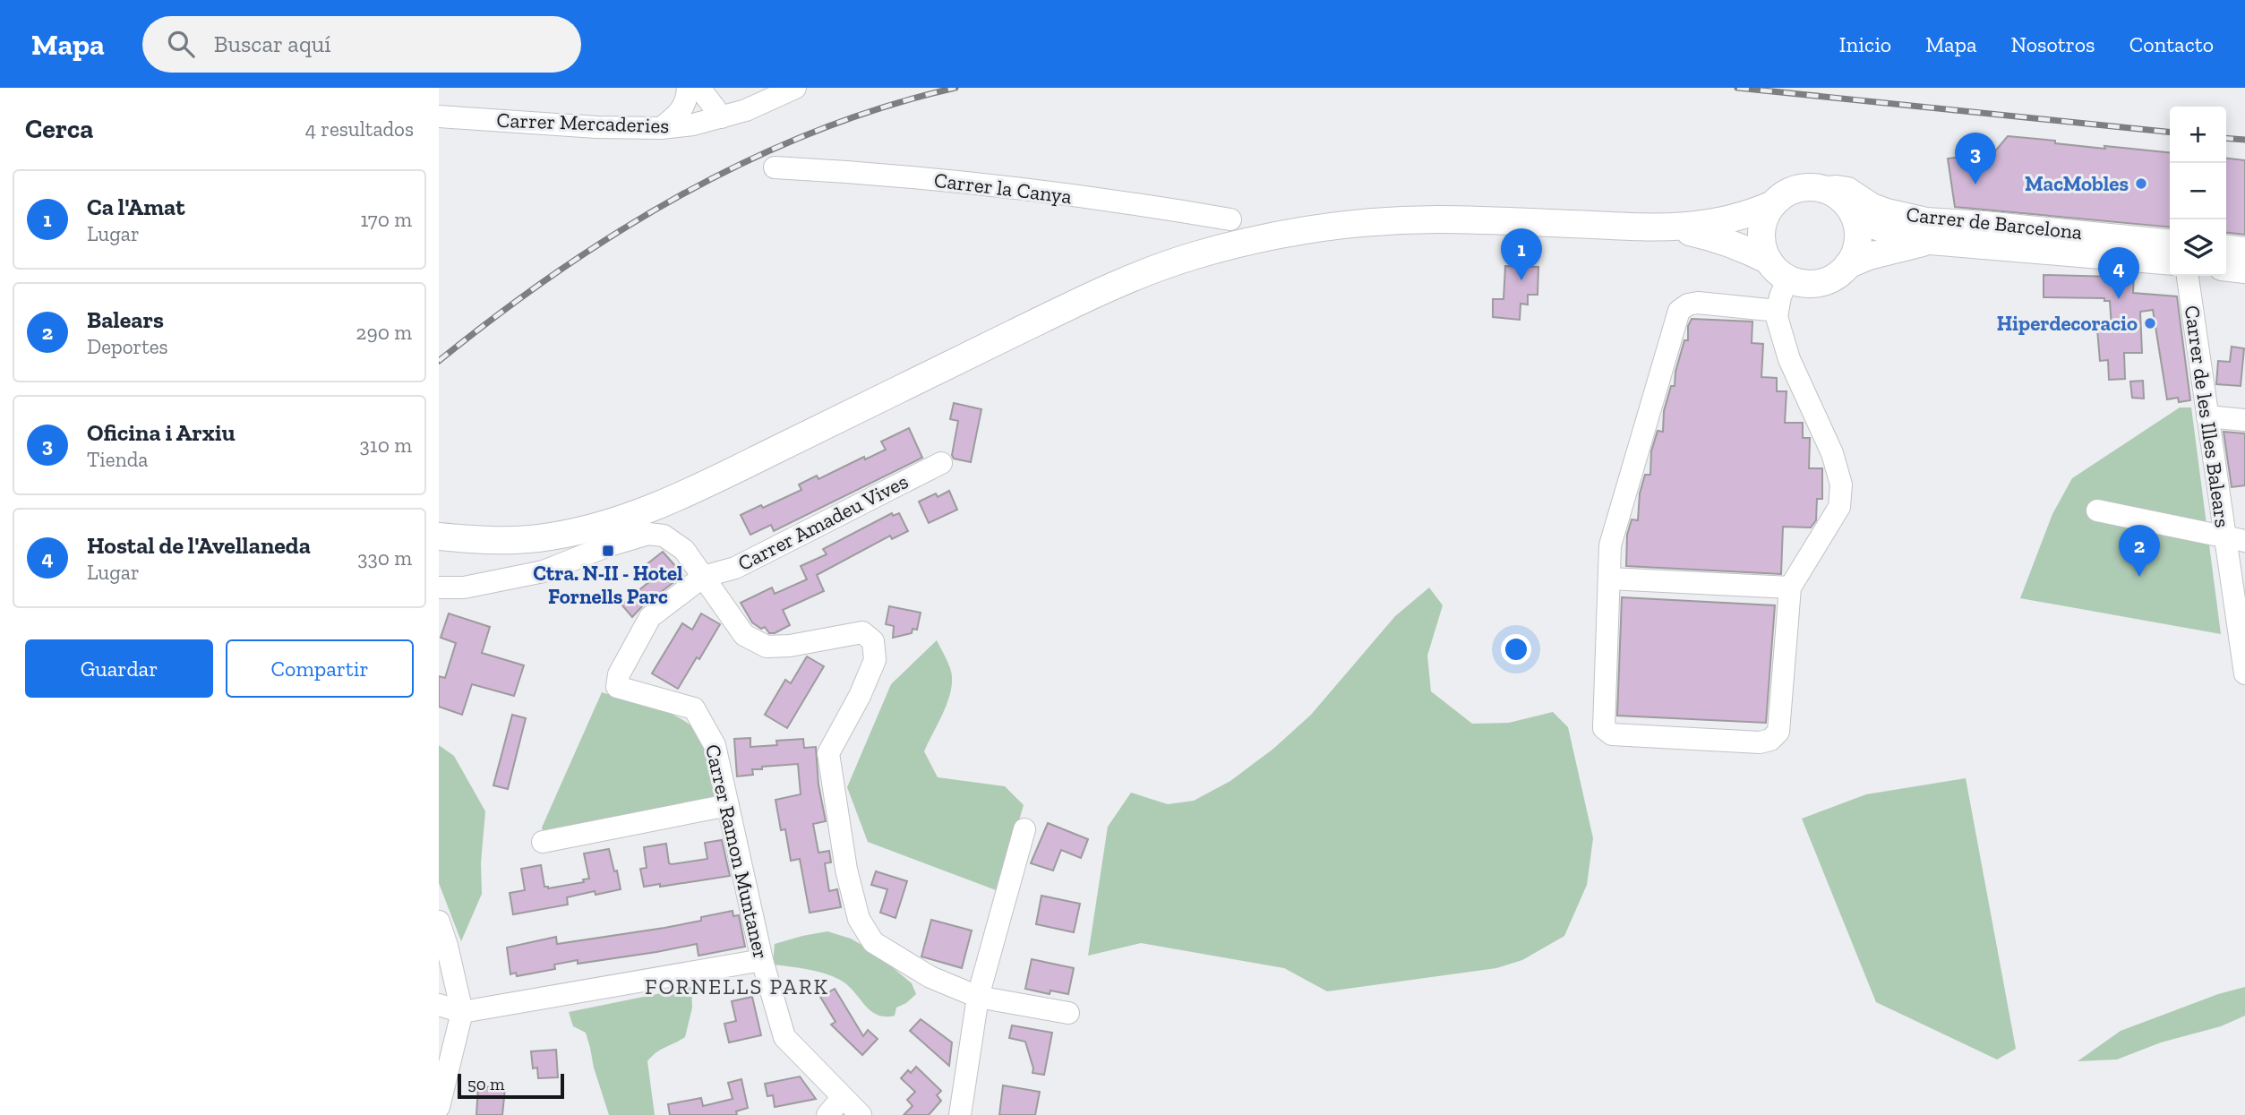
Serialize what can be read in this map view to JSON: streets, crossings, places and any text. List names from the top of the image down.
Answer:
{
  "streets": {
    "main road": ["Carrer de Barcelona"],
    "street": [
      "Carrer Mercaderies",
      "Carrer la Canya",
      "Carrer de les Illes Balears",
      "Carrer Amadeu Vives",
      "Carrer Ramon Muntaner"
    ]
  },
  "crossings": [
    ["Carrer Amadeu Vives", "Carrer Ramon Muntaner"]
  ],
  "districts": ["FORNELLS PARK"],
  "places": {
    "other": ["MacMobles", "Hiperdecoracio"],
    "transit": ["Ctra. N-II - Hotel Fornells Parc"]
  },
  "scale_bar": "50 m",
  "page": {
    "header": "Mapa",
    "search": "Buscar aquí",
    "nav": [
      "Inicio",
      "Mapa",
      "Nosotros",
      "Contacto"
    ],
    "heading": ["Cerca", "4 resultados"],
    "map_buttons": ["+", "−"],
    "pins": [
      "3",
      "1",
      "4",
      "2"
    ],
    "list": [
      {
        "mark": "1",
        "name": "Ca l'Amat",
        "note": "Lugar",
        "value": "170 m"
      },
      {
        "mark": "2",
        "name": "Balears",
        "note": "Deportes",
        "value": "290 m"
      },
      {
        "mark": "3",
        "name": "Oficina i Arxiu",
        "note": "Tienda",
        "value": "310 m"
      },
      {
        "mark": "4",
        "name": "Hostal de l'Avellaneda",
        "note": "Lugar",
        "value": "330 m"
      }
    ],
    "buttons": ["Guardar", "Compartir"],
    "scale": "50 m"
  }
}
